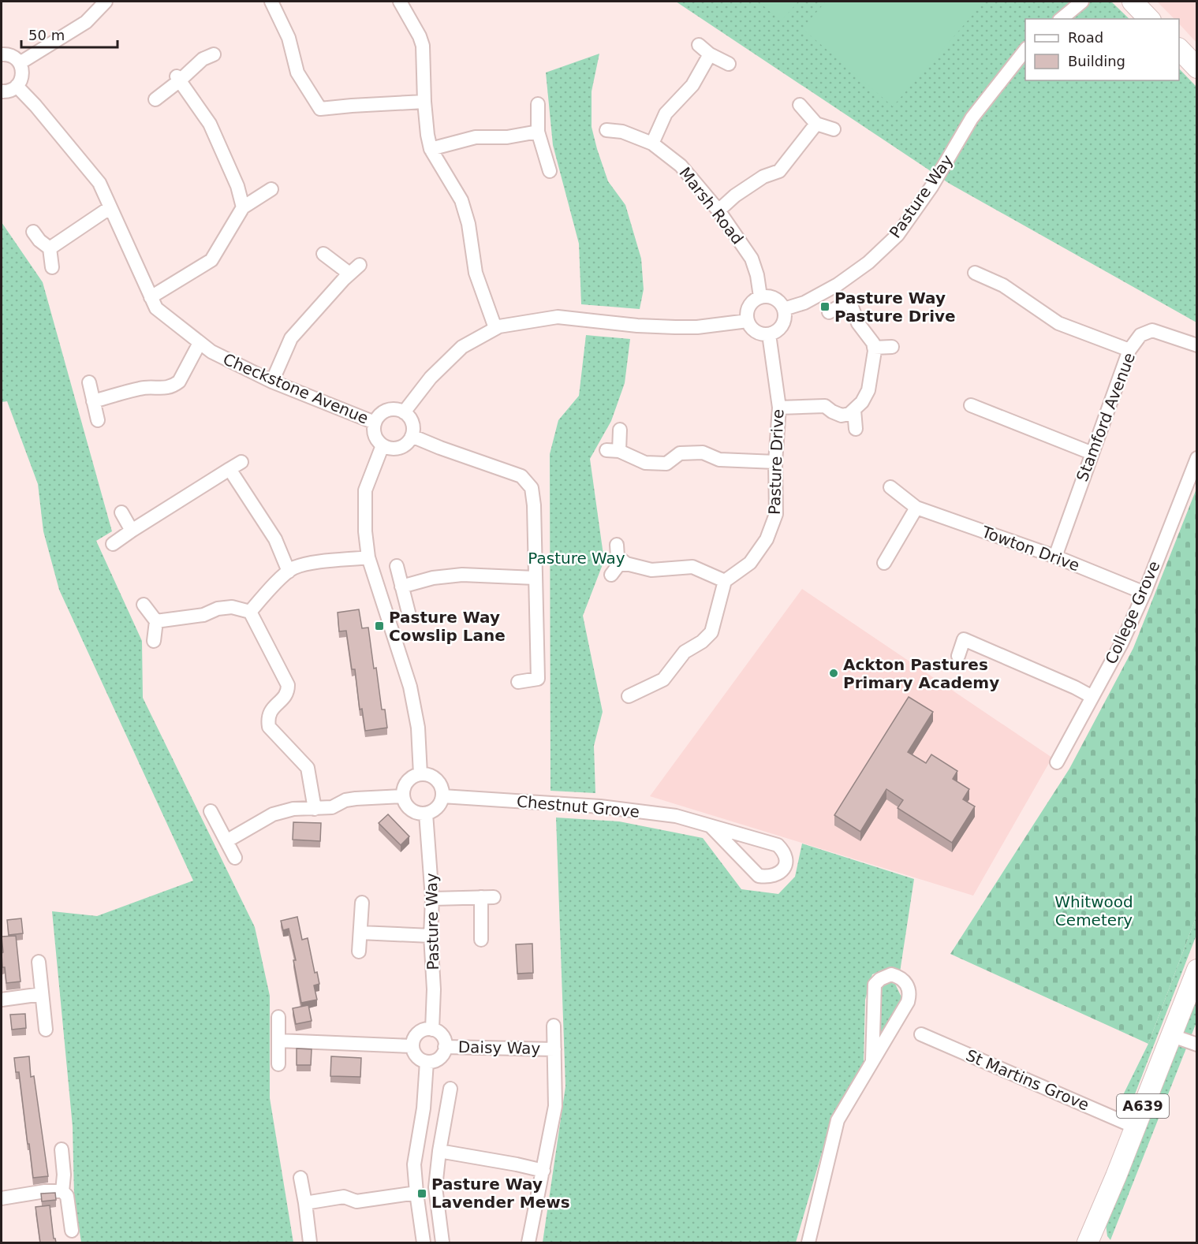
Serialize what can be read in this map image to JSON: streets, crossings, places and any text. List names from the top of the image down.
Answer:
{
  "streets": {
    "main road": ["A639"],
    "street": [
      "Pasture Way",
      "Marsh Road",
      "Checkstone Avenue",
      "Stamford Avenue",
      "Pasture Drive",
      "Towton Drive",
      "College Grove",
      "Chestnut Grove",
      "Daisy Way",
      "St Martins Grove"
    ]
  },
  "crossings": [
    ["Pasture Way", "Marsh Road"],
    ["Pasture Way", "Pasture Drive"],
    ["Pasture Way", "Chestnut Grove"],
    ["Pasture Way", "Daisy Way"],
    ["Marsh Road", "Pasture Drive"],
    ["Stamford Avenue", "Towton Drive"],
    ["Towton Drive", "College Grove"],
    ["St Martins Grove", "A639"]
  ],
  "parks": ["Pasture Way", "Whitwood Cemetery"],
  "places": {
    "transit": ["Pasture Way Pasture Drive", "Pasture Way Cowslip Lane", "Pasture Way Lavender Mews"],
    "other": ["Ackton Pastures Primary Academy"]
  },
  "legend": ["Road", "Building"],
  "scale_bar": "50 m"
}
